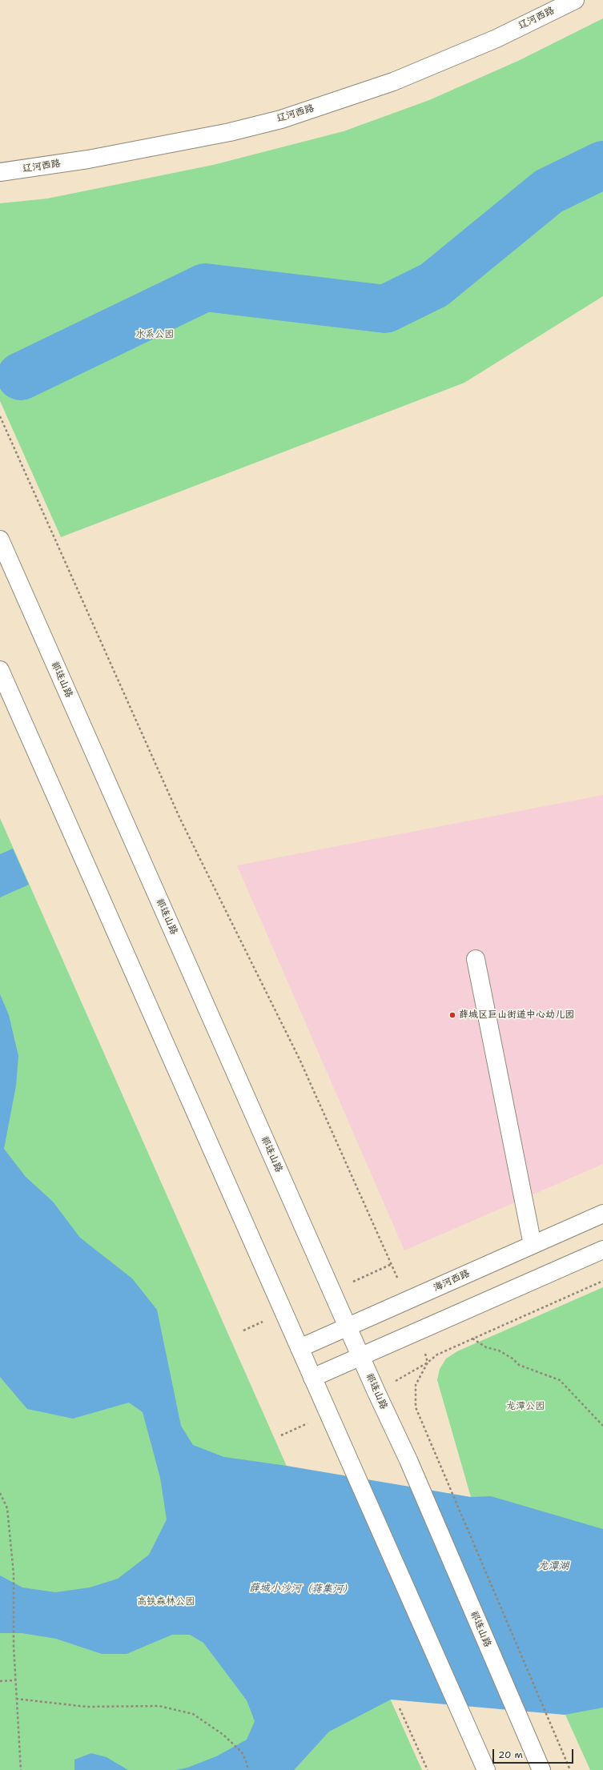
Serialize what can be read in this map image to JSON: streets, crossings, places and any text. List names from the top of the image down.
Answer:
{
  "streets": {
    "main road": ["辽河西路", "祁连山路", "海河西路"]
  },
  "crossings": [
    ["祁连山路", "海河西路"]
  ],
  "water": ["龙潭湖", "薛城小沙河（蒋集河）"],
  "parks": ["水系公园", "龙潭公园", "高铁森林公园"],
  "places": ["薛城区巨山街道中心幼儿园"],
  "scale_bar": "20 m"
}
